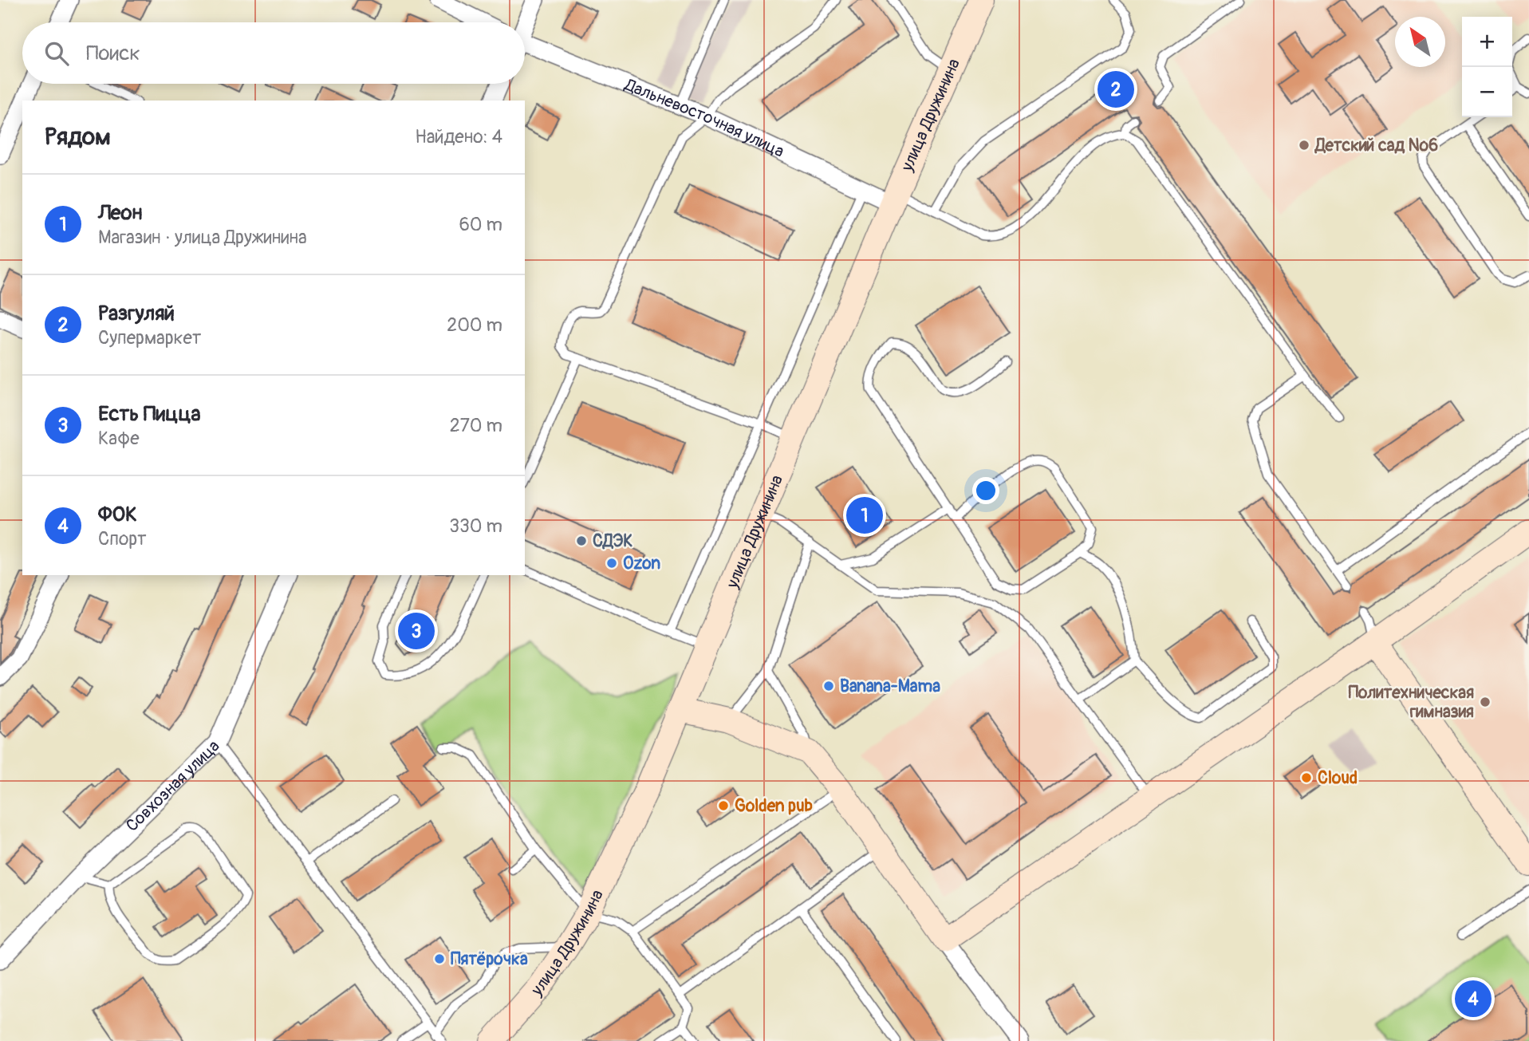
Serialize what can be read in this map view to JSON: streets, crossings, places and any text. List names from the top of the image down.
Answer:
{
  "streets": {
    "street": ["улица Дружинина", "Дальневосточная улица", "Совхозная улица"]
  },
  "crossings": [
    ["улица Дружинина", "Дальневосточная улица"]
  ],
  "places": [
    "Детский сад №6",
    "СДЭК",
    "Ozon",
    "Banana-Mama",
    "Политехническая гимназия",
    "Cloud",
    "Golden pub",
    "Пятёрочка"
  ],
  "north": "top left",
  "page": {
    "map_buttons": ["+", "−"],
    "search": "Поиск",
    "pins": [
      "2",
      "1",
      "3",
      "4"
    ],
    "heading": ["Рядом", "Найдено: 4"],
    "list": [
      {
        "mark": "1",
        "name": "Леон",
        "note": "Магазин · улица Дружинина",
        "value": "60 m"
      },
      {
        "mark": "2",
        "name": "Разгуляй",
        "note": "Супермаркет",
        "value": "200 m"
      },
      {
        "mark": "3",
        "name": "Есть Пицца",
        "note": "Кафе",
        "value": "270 m"
      },
      {
        "mark": "4",
        "name": "ФОК",
        "note": "Спорт",
        "value": "330 m"
      }
    ]
  }
}
